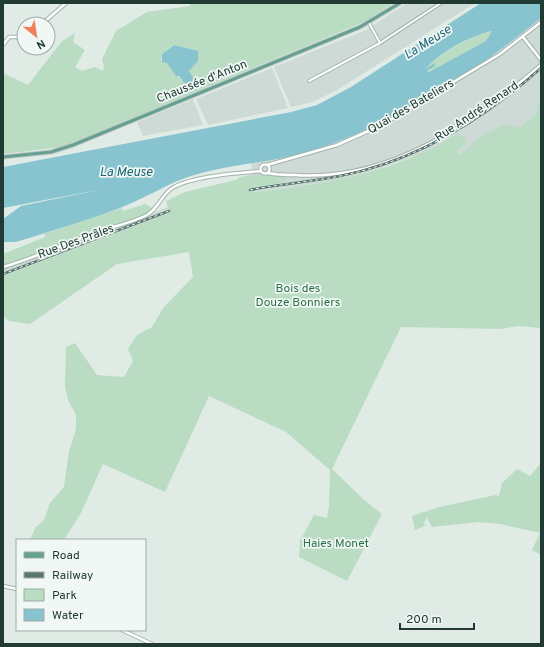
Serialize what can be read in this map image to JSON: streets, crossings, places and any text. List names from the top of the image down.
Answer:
{
  "streets": {
    "main road": ["Chaussée d'Anton"],
    "street": ["Quai des Bateliers", "Rue André Renard", "Rue Des Prâles"]
  },
  "crossings": [
    ["Quai des Bateliers", "Rue André Renard"],
    ["Quai des Bateliers", "Rue Des Prâles"],
    ["Rue André Renard", "Rue Des Prâles"]
  ],
  "water": ["La Meuse"],
  "parks": ["Bois des Douze Bonniers", "Haies Monet"],
  "legend": [
    "Road",
    "Railway",
    "Park",
    "Water"
  ],
  "scale_bar": "200 m",
  "north": "bottom right"
}
